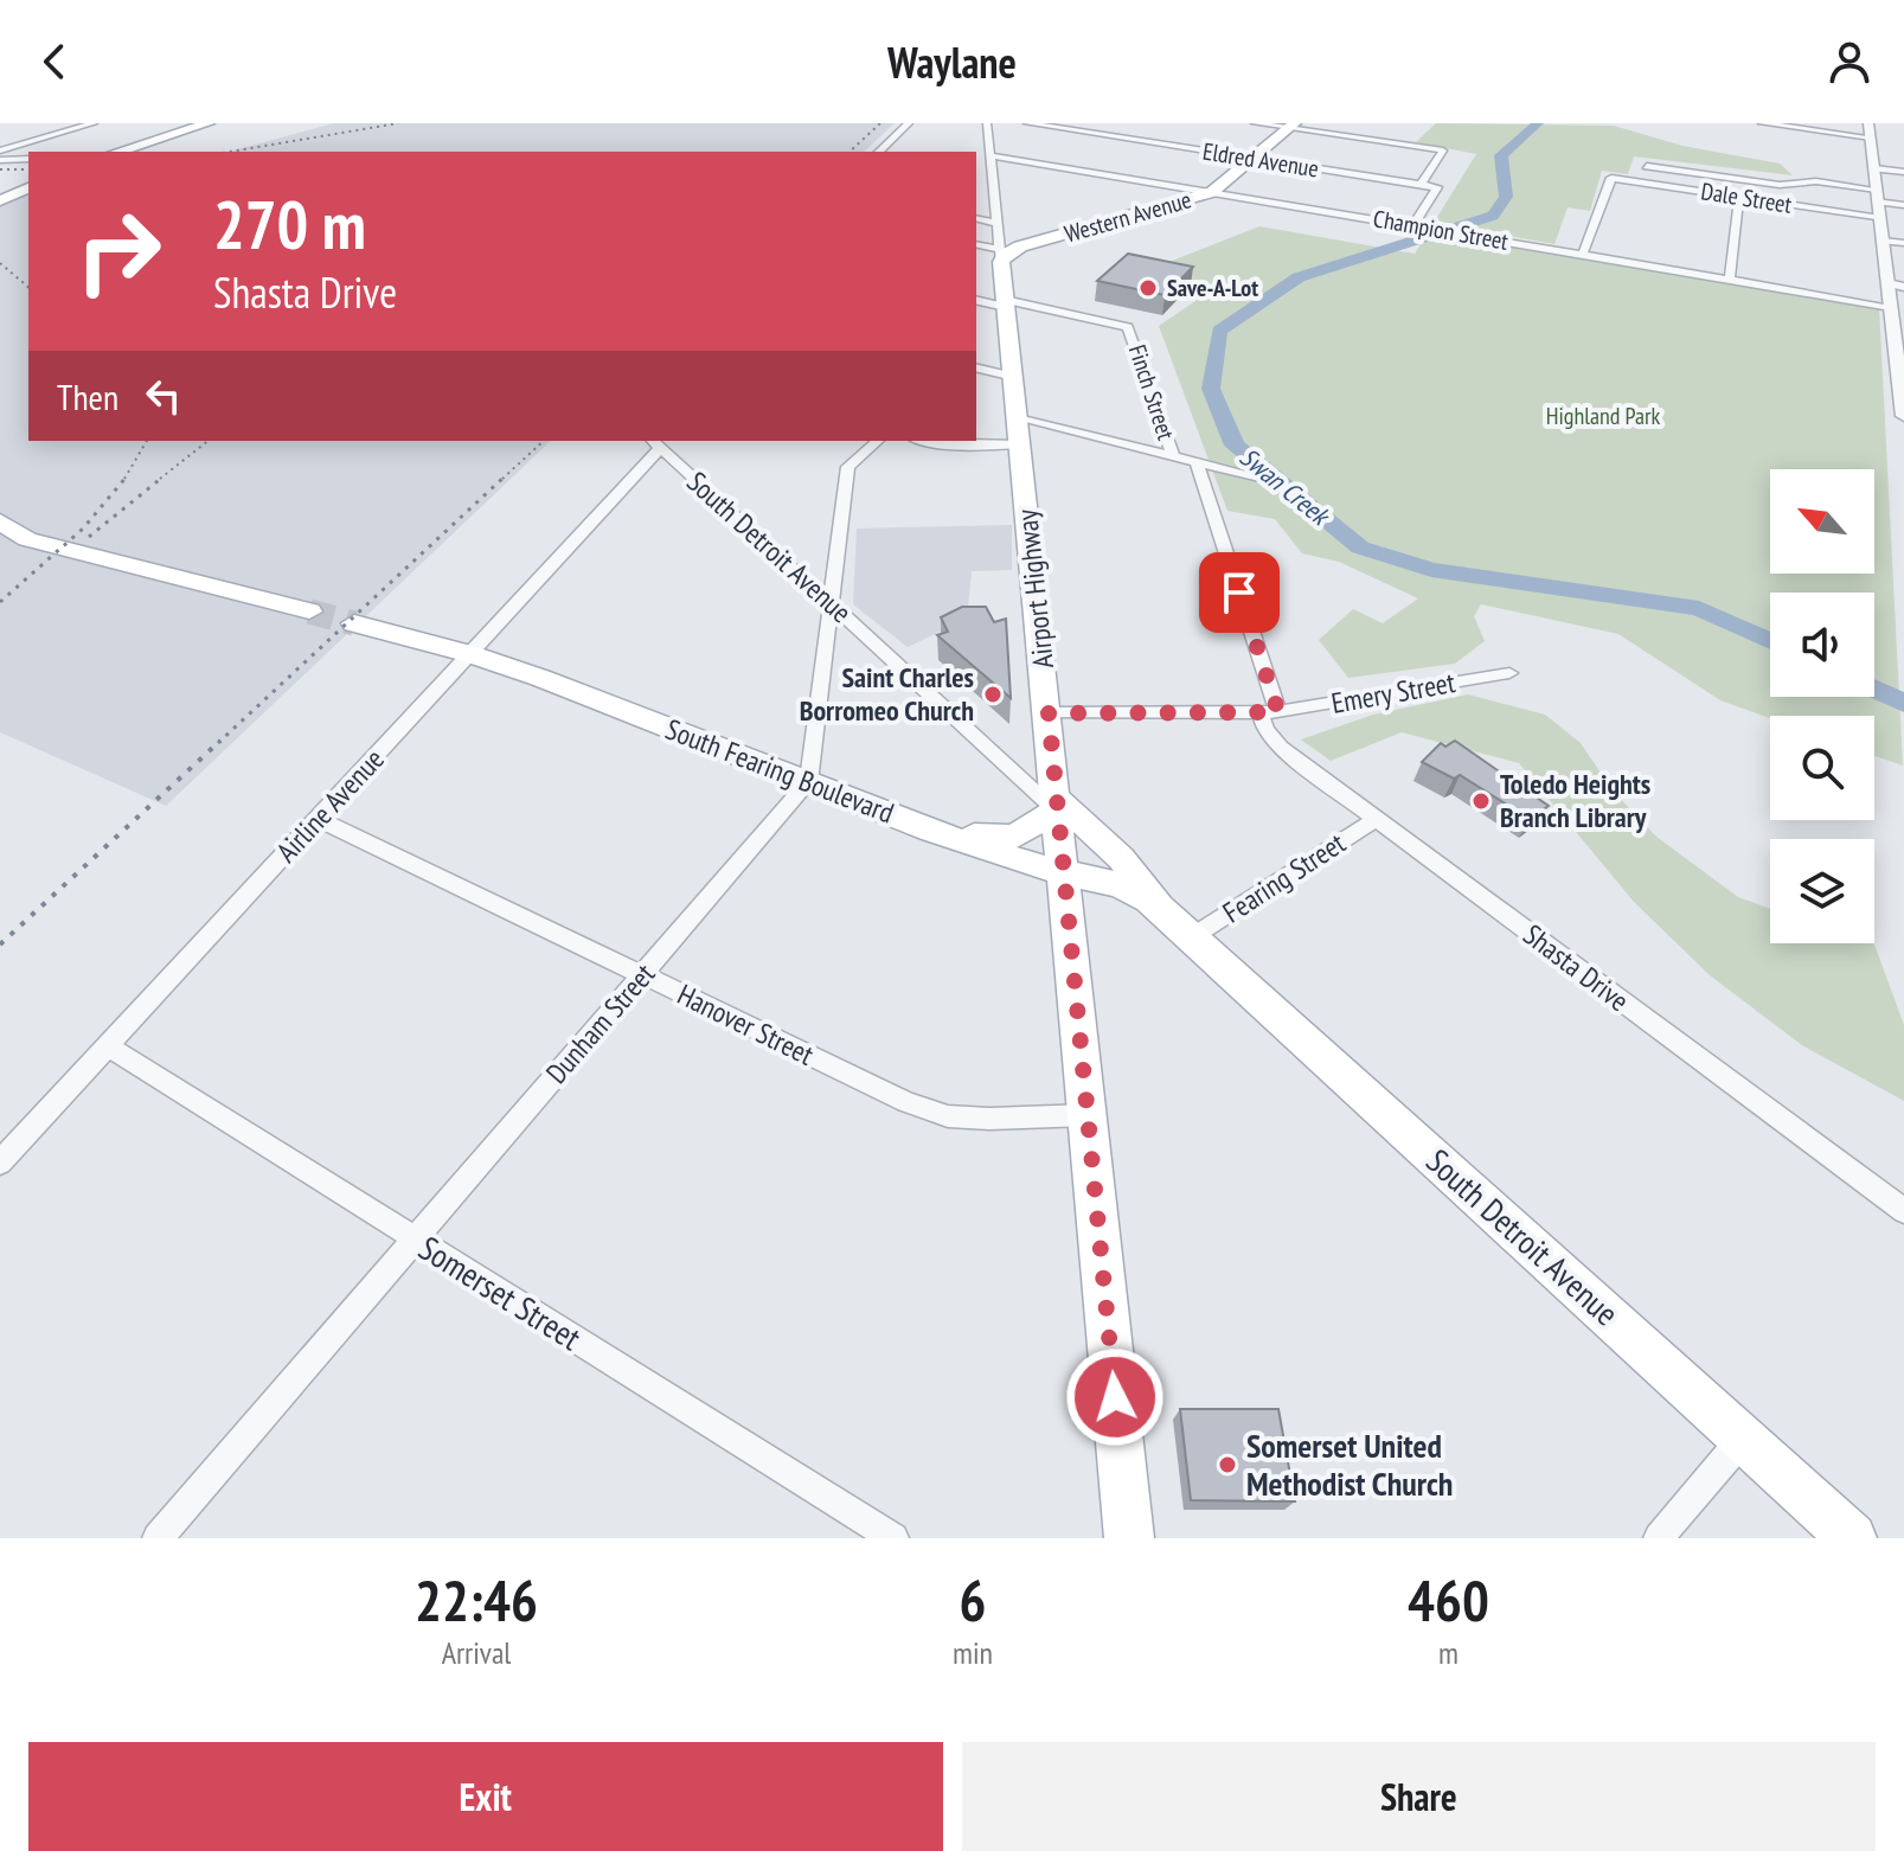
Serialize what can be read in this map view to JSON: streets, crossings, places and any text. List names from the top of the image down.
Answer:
{
  "streets": {
    "main road": [
      "Western Avenue",
      "South Detroit Avenue",
      "Airport Highway",
      "South Fearing Boulevard"
    ],
    "street": [
      "Eldred Avenue",
      "Dale Street",
      "Champion Street",
      "Finch Street",
      "Emery Street",
      "Airline Avenue",
      "Fearing Street",
      "Shasta Drive",
      "Dunham Street",
      "Hanover Street",
      "Somerset Street"
    ]
  },
  "crossings": [
    ["Eldred Avenue", "Western Avenue"],
    ["Eldred Avenue", "Champion Street"],
    ["Dale Street", "Champion Street"],
    ["Western Avenue", "Champion Street"],
    ["Western Avenue", "Airport Highway"],
    ["Finch Street", "Airport Highway"],
    ["Finch Street", "Emery Street"],
    ["Finch Street", "Shasta Drive"],
    ["South Detroit Avenue", "Airport Highway"],
    ["South Detroit Avenue", "South Fearing Boulevard"],
    ["South Detroit Avenue", "Airline Avenue"],
    ["South Detroit Avenue", "Fearing Street"],
    ["Airport Highway", "South Fearing Boulevard"],
    ["Airport Highway", "Hanover Street"],
    ["Emery Street", "Shasta Drive"],
    ["South Fearing Boulevard", "Airline Avenue"],
    ["South Fearing Boulevard", "Fearing Street"],
    ["South Fearing Boulevard", "Dunham Street"],
    ["Airline Avenue", "Hanover Street"],
    ["Airline Avenue", "Somerset Street"],
    ["Fearing Street", "Shasta Drive"],
    ["Dunham Street", "Hanover Street"],
    ["Dunham Street", "Somerset Street"]
  ],
  "water": ["Swan Creek"],
  "parks": ["Highland Park"],
  "places": [
    "Save-A-Lot",
    "Saint Charles Borromeo Church",
    "Toledo Heights Branch Library",
    "Somerset United Methodist Church"
  ],
  "north": "top left",
  "page": {
    "header": "Waylane",
    "turn": ["270 m", "Shasta Drive"],
    "then": "Then",
    "eta": [
      "22:46",
      "Arrival",
      "6",
      "min",
      "460",
      "m"
    ],
    "buttons": ["Exit", "Share"]
  }
}
